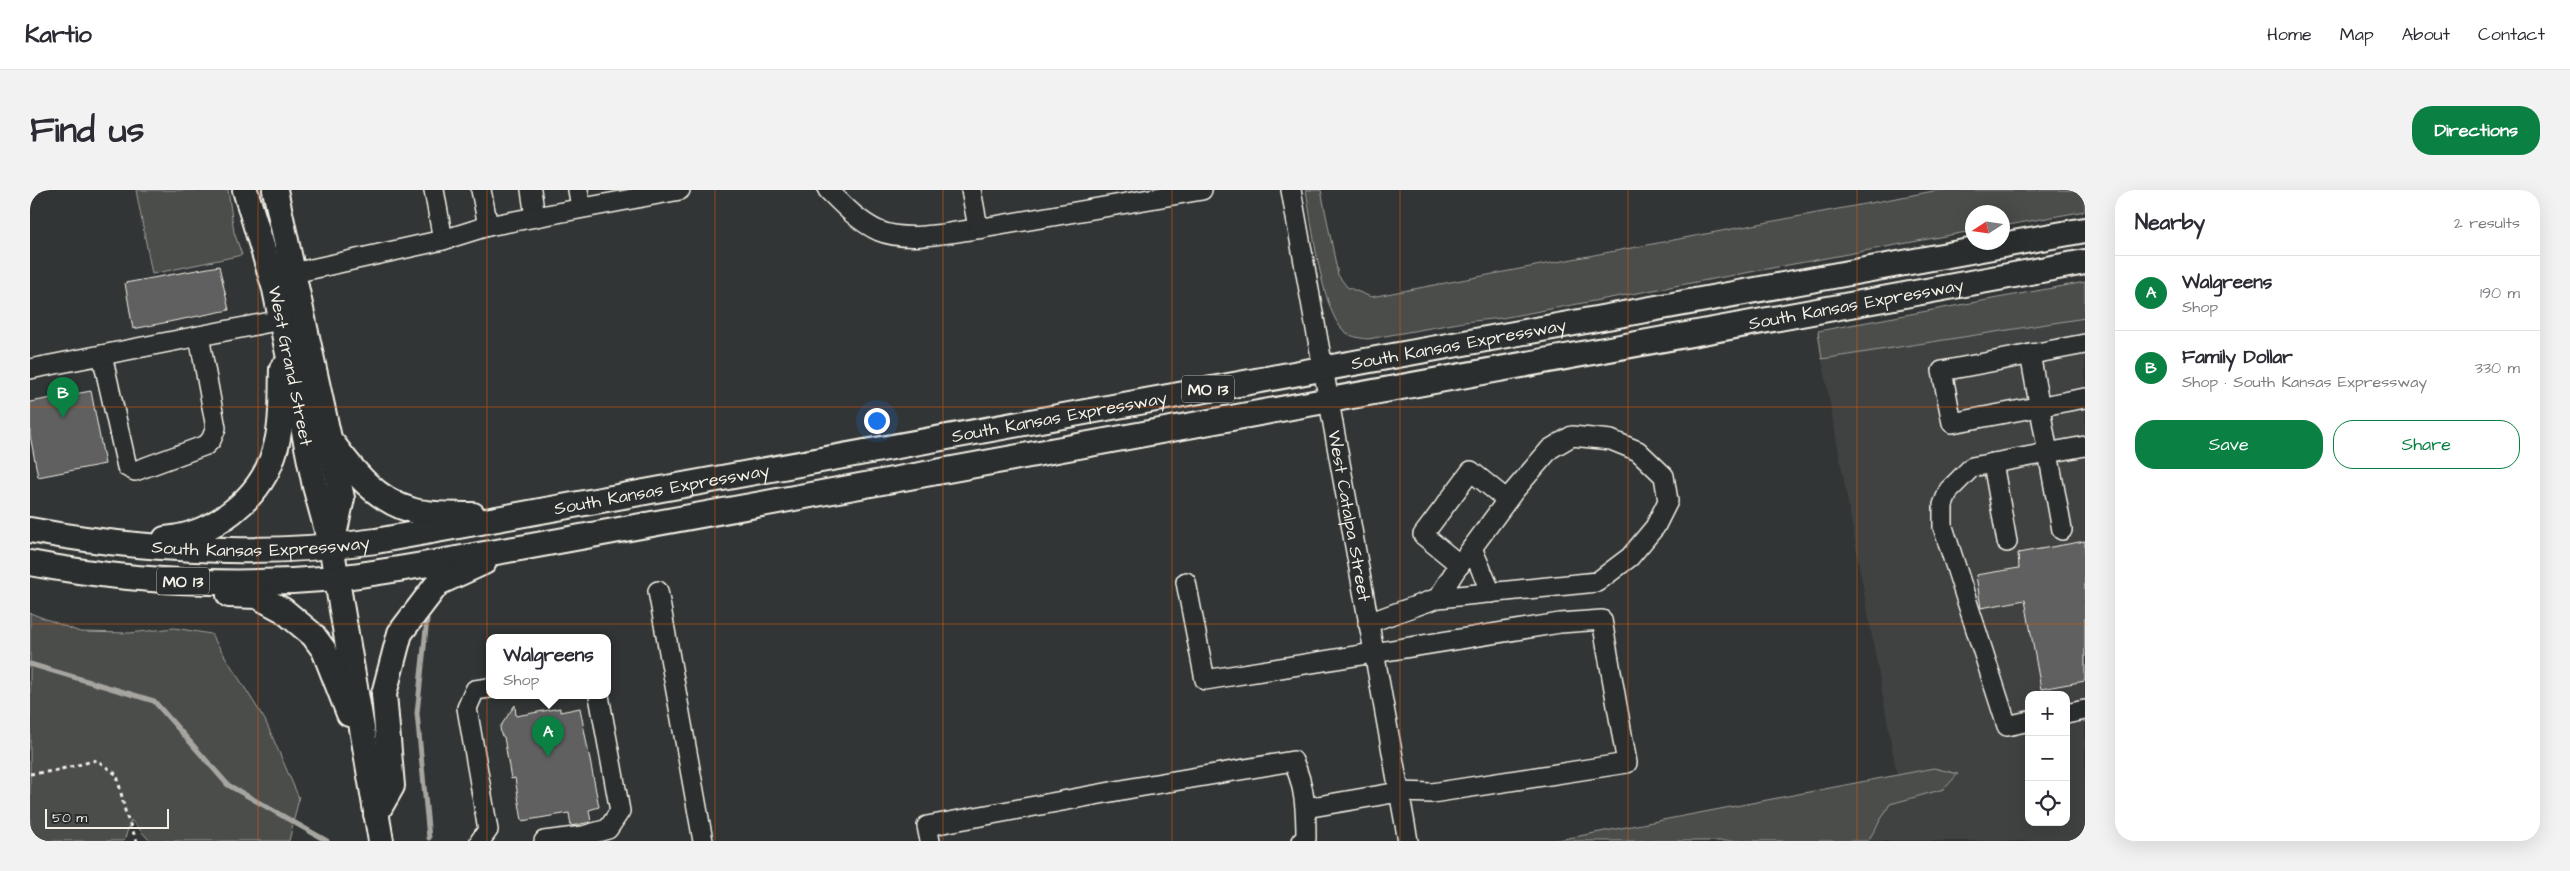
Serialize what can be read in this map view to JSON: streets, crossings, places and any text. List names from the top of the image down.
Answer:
{
  "streets": {
    "main road": ["South Kansas Expressway", "West Grand Street", "MO 13"],
    "street": ["West Catalpa Street"]
  },
  "crossings": [
    ["South Kansas Expressway", "West Grand Street"],
    ["South Kansas Expressway", "West Catalpa Street"]
  ],
  "scale_bar": "50 m",
  "north": "left",
  "page": {
    "header": "Kartio",
    "nav": [
      "Home",
      "Map",
      "About",
      "Contact"
    ],
    "title": "Find us",
    "buttons": [
      "Directions",
      ["Save", "Share"]
    ],
    "heading": ["Nearby", "2 results"],
    "list": [
      {
        "mark": "A",
        "name": "Walgreens",
        "note": "Shop",
        "value": "190 m"
      },
      {
        "mark": "B",
        "name": "Family Dollar",
        "note": "Shop · South Kansas Expressway",
        "value": "330 m"
      }
    ],
    "pins": ["B", "A"],
    "popup": ["Walgreens", "Shop"],
    "map_buttons": ["+", "−"],
    "scale": "50 m"
  }
}
